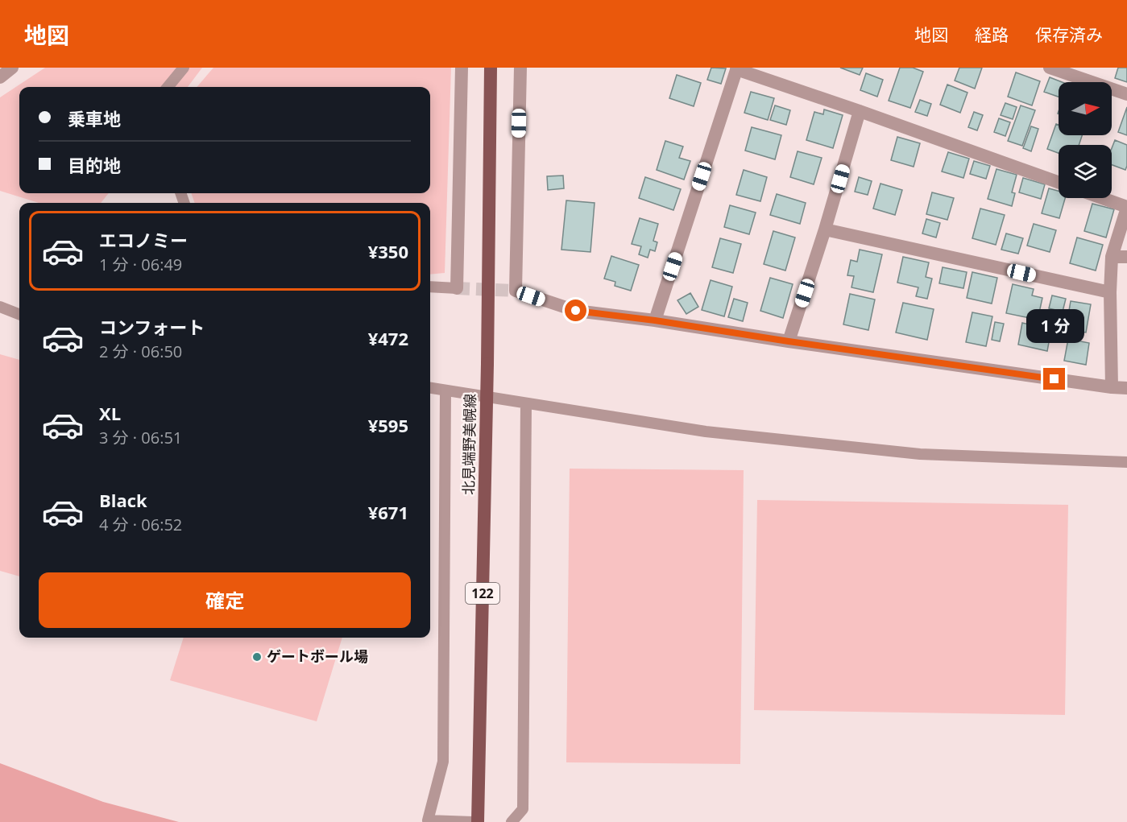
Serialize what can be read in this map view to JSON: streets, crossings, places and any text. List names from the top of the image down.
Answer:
{
  "streets": {
    "main road": ["北見端野美幌線", "122"]
  },
  "places": ["ゲートボール場"],
  "north": "right",
  "page": {
    "header": "地図",
    "nav": ["地図", "経路", "保存済み"],
    "banner": ["乗車地", "目的地"],
    "list": [
      {
        "name": "エコノミー",
        "note": "1 分 · 06:49",
        "value": "¥350"
      },
      {
        "name": "コンフォート",
        "note": "2 分 · 06:50",
        "value": "¥472"
      },
      {
        "name": "XL",
        "note": "3 分 · 06:51",
        "value": "¥595"
      },
      {
        "name": "Black",
        "note": "4 分 · 06:52",
        "value": "¥671"
      }
    ],
    "bubble": "1 分",
    "buttons": "確定"
  }
}
